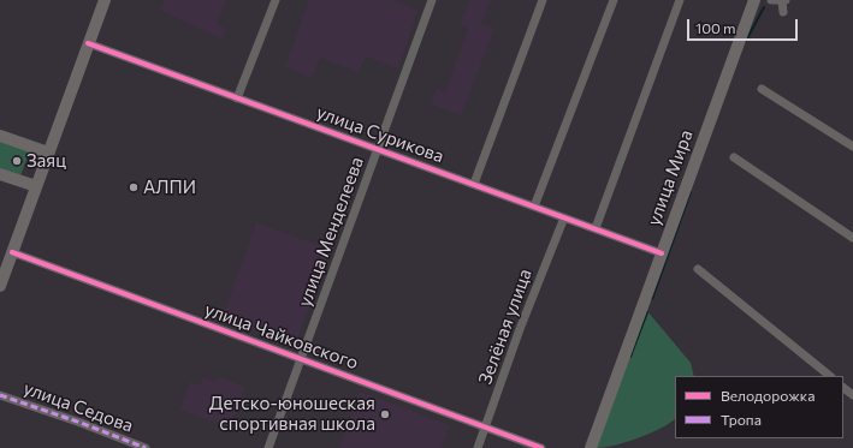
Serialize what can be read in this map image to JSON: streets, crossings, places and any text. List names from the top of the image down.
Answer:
{
  "streets": {
    "main road": ["улица Мира"],
    "street": [
      "улица Сурикова",
      "улица Менделеева",
      "Зелёная улица",
      "улица Чайковского",
      "улица Седова"
    ]
  },
  "crossings": [
    ["улица Сурикова", "улица Мира"],
    ["улица Сурикова", "улица Менделеева"],
    ["улица Сурикова", "Зелёная улица"],
    ["улица Менделеева", "улица Чайковского"],
    ["Зелёная улица", "улица Чайковского"]
  ],
  "places": ["Заяц", "АЛПИ", "Детско-юношеская спортивная школа"],
  "legend": ["Велодорожка", "Тропа"],
  "scale_bar": "100 m"
}
